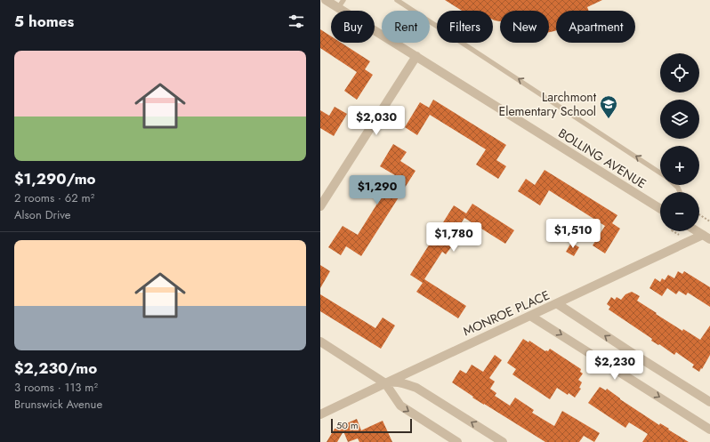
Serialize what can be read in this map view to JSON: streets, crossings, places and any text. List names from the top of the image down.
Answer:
{
  "streets": {
    "street": ["BOLLING AVENUE", "MONROE PLACE"]
  },
  "places": {
    "school or university": ["Larchmont Elementary School"]
  },
  "scale_bar": "50 m",
  "page": {
    "heading": "5 homes",
    "chip": [
      "Buy",
      "Rent",
      "Filters",
      "New",
      "Apartment"
    ],
    "list": [
      {
        "name": "$1,290/mo",
        "note": "2 rooms · 62 m² · Alson Drive"
      },
      {
        "name": "$2,230/mo",
        "note": "3 rooms · 113 m² · Brunswick Avenue"
      }
    ],
    "map_buttons": ["+", "−"],
    "price": [
      "$2,030",
      "$1,290",
      "$1,510",
      "$1,780",
      "$2,230"
    ],
    "scale": "50 m"
  }
}
